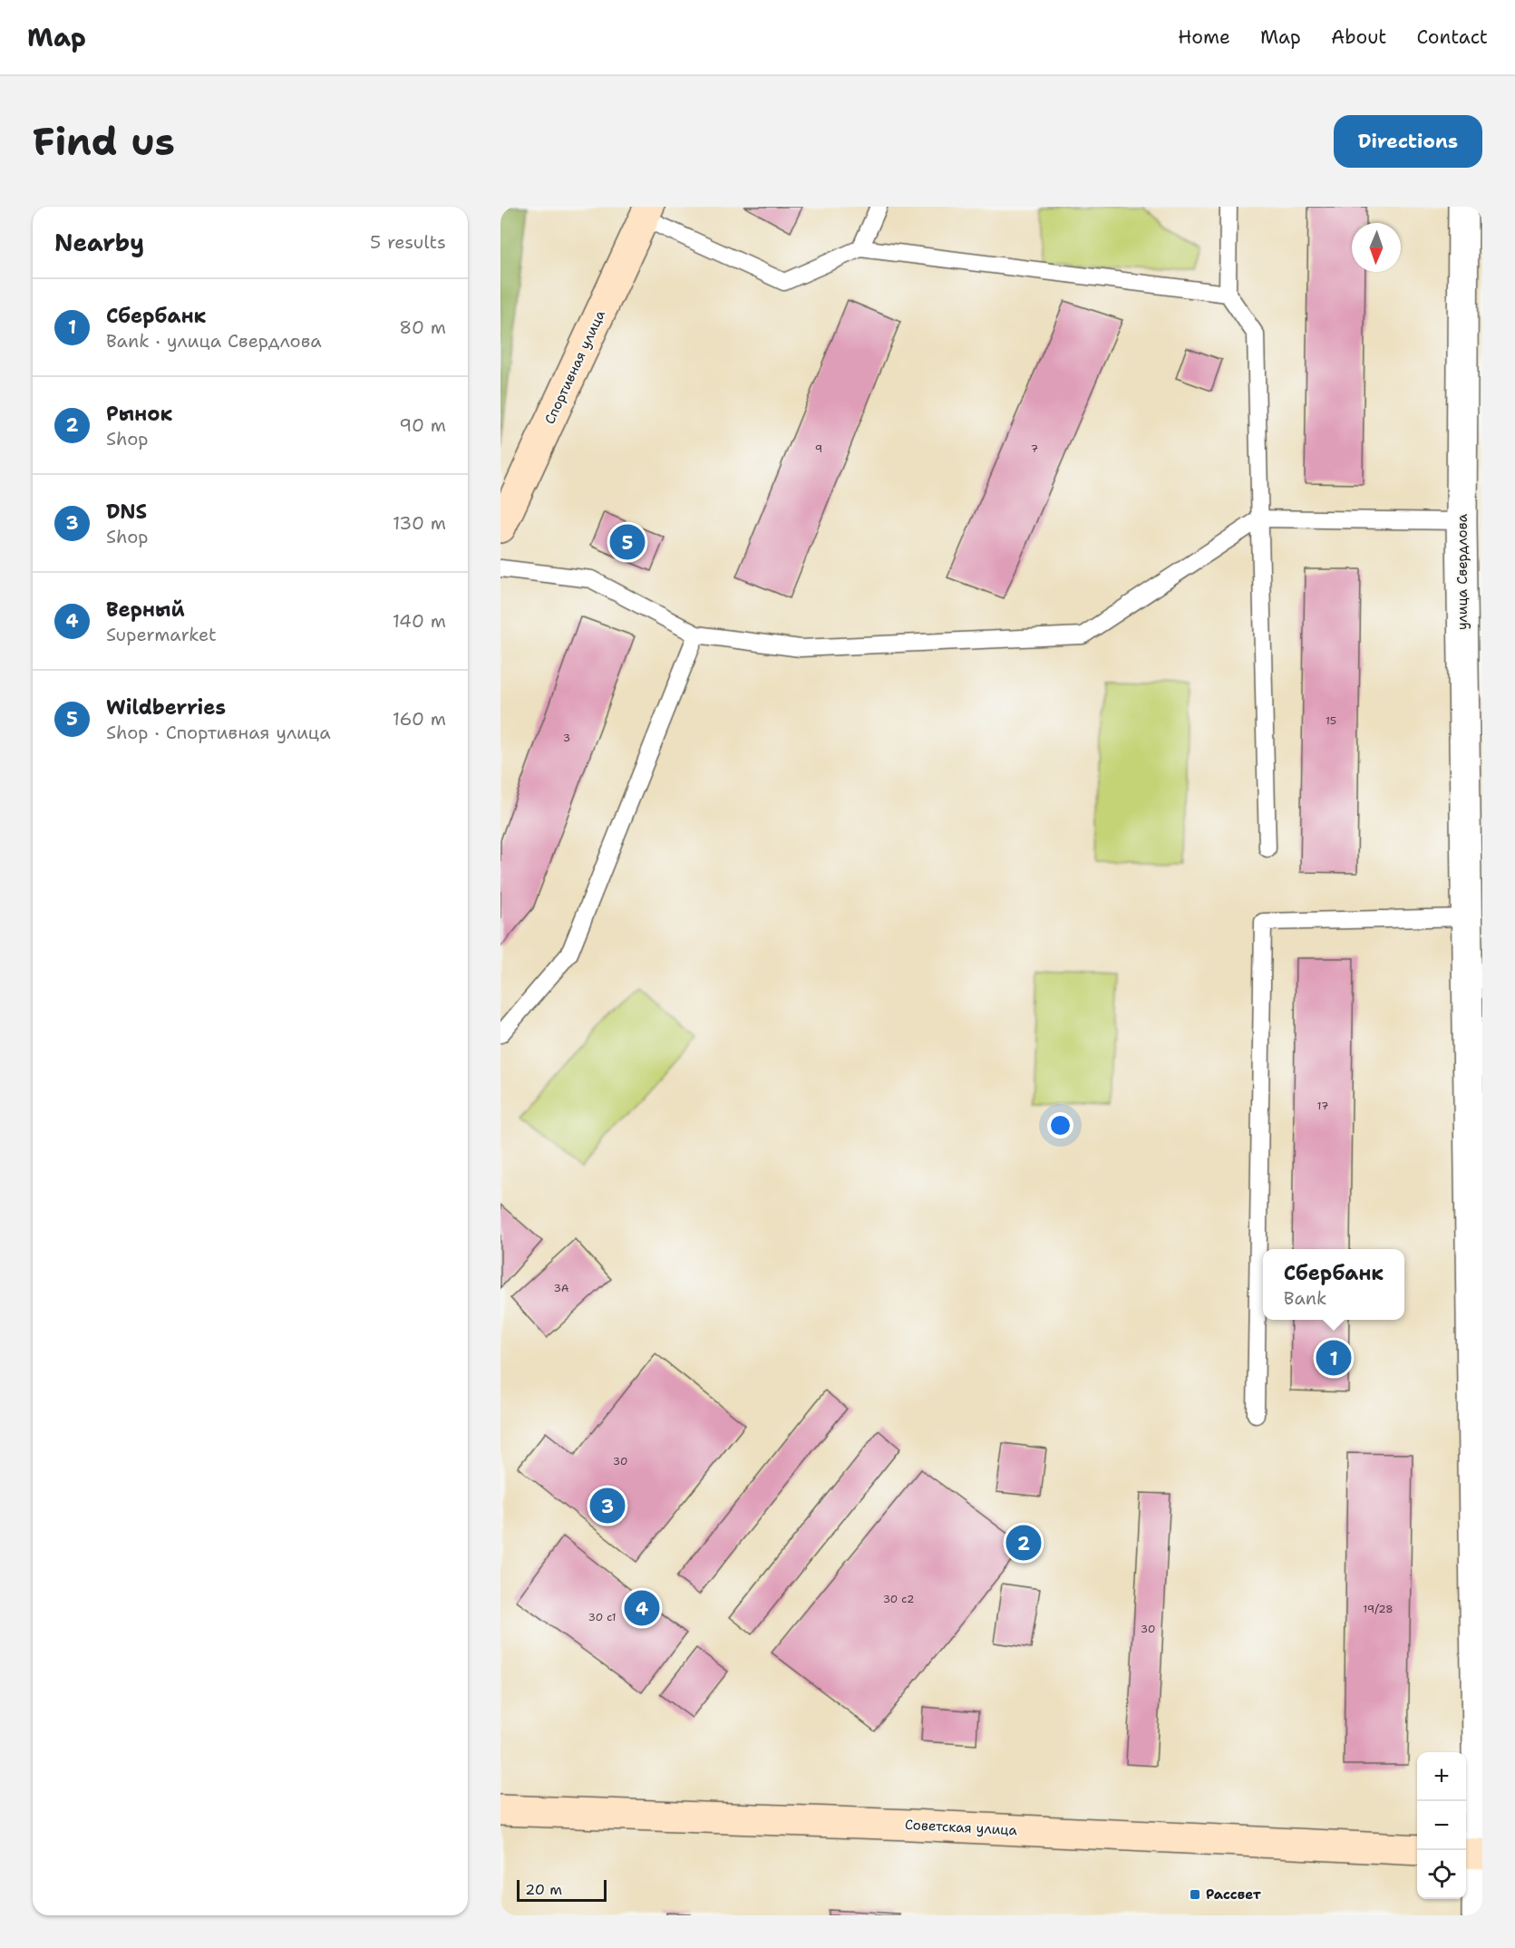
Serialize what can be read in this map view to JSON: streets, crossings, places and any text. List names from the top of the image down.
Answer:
{
  "streets": {
    "street": ["Спортивная улица", "улица Свердлова", "Советская улица"]
  },
  "places": {
    "transit": ["Рассвет"]
  },
  "house_numbers": [
    "9",
    "7",
    "15",
    "3",
    "17",
    "3А",
    "30",
    "30 c2",
    "19/28",
    "30 с1",
    "30"
  ],
  "scale_bar": "20 m",
  "north": "bottom",
  "page": {
    "header": "Map",
    "nav": [
      "Home",
      "Map",
      "About",
      "Contact"
    ],
    "buttons": "Directions",
    "title": "Find us",
    "heading": ["Nearby", "5 results"],
    "list": [
      {
        "mark": "1",
        "name": "Сбербанк",
        "note": "Bank · улица Свердлова",
        "value": "80 m"
      },
      {
        "mark": "2",
        "name": "Рынок",
        "note": "Shop",
        "value": "90 m"
      },
      {
        "mark": "3",
        "name": "DNS",
        "note": "Shop",
        "value": "130 m"
      },
      {
        "mark": "4",
        "name": "Верный",
        "note": "Supermarket",
        "value": "140 m"
      },
      {
        "mark": "5",
        "name": "Wildberries",
        "note": "Shop · Спортивная улица",
        "value": "160 m"
      }
    ],
    "pins": [
      "5",
      "1",
      "3",
      "2",
      "4"
    ],
    "popup": ["Сбербанк", "Bank"],
    "map_buttons": ["+", "−"],
    "scale": "20 m"
  }
}
